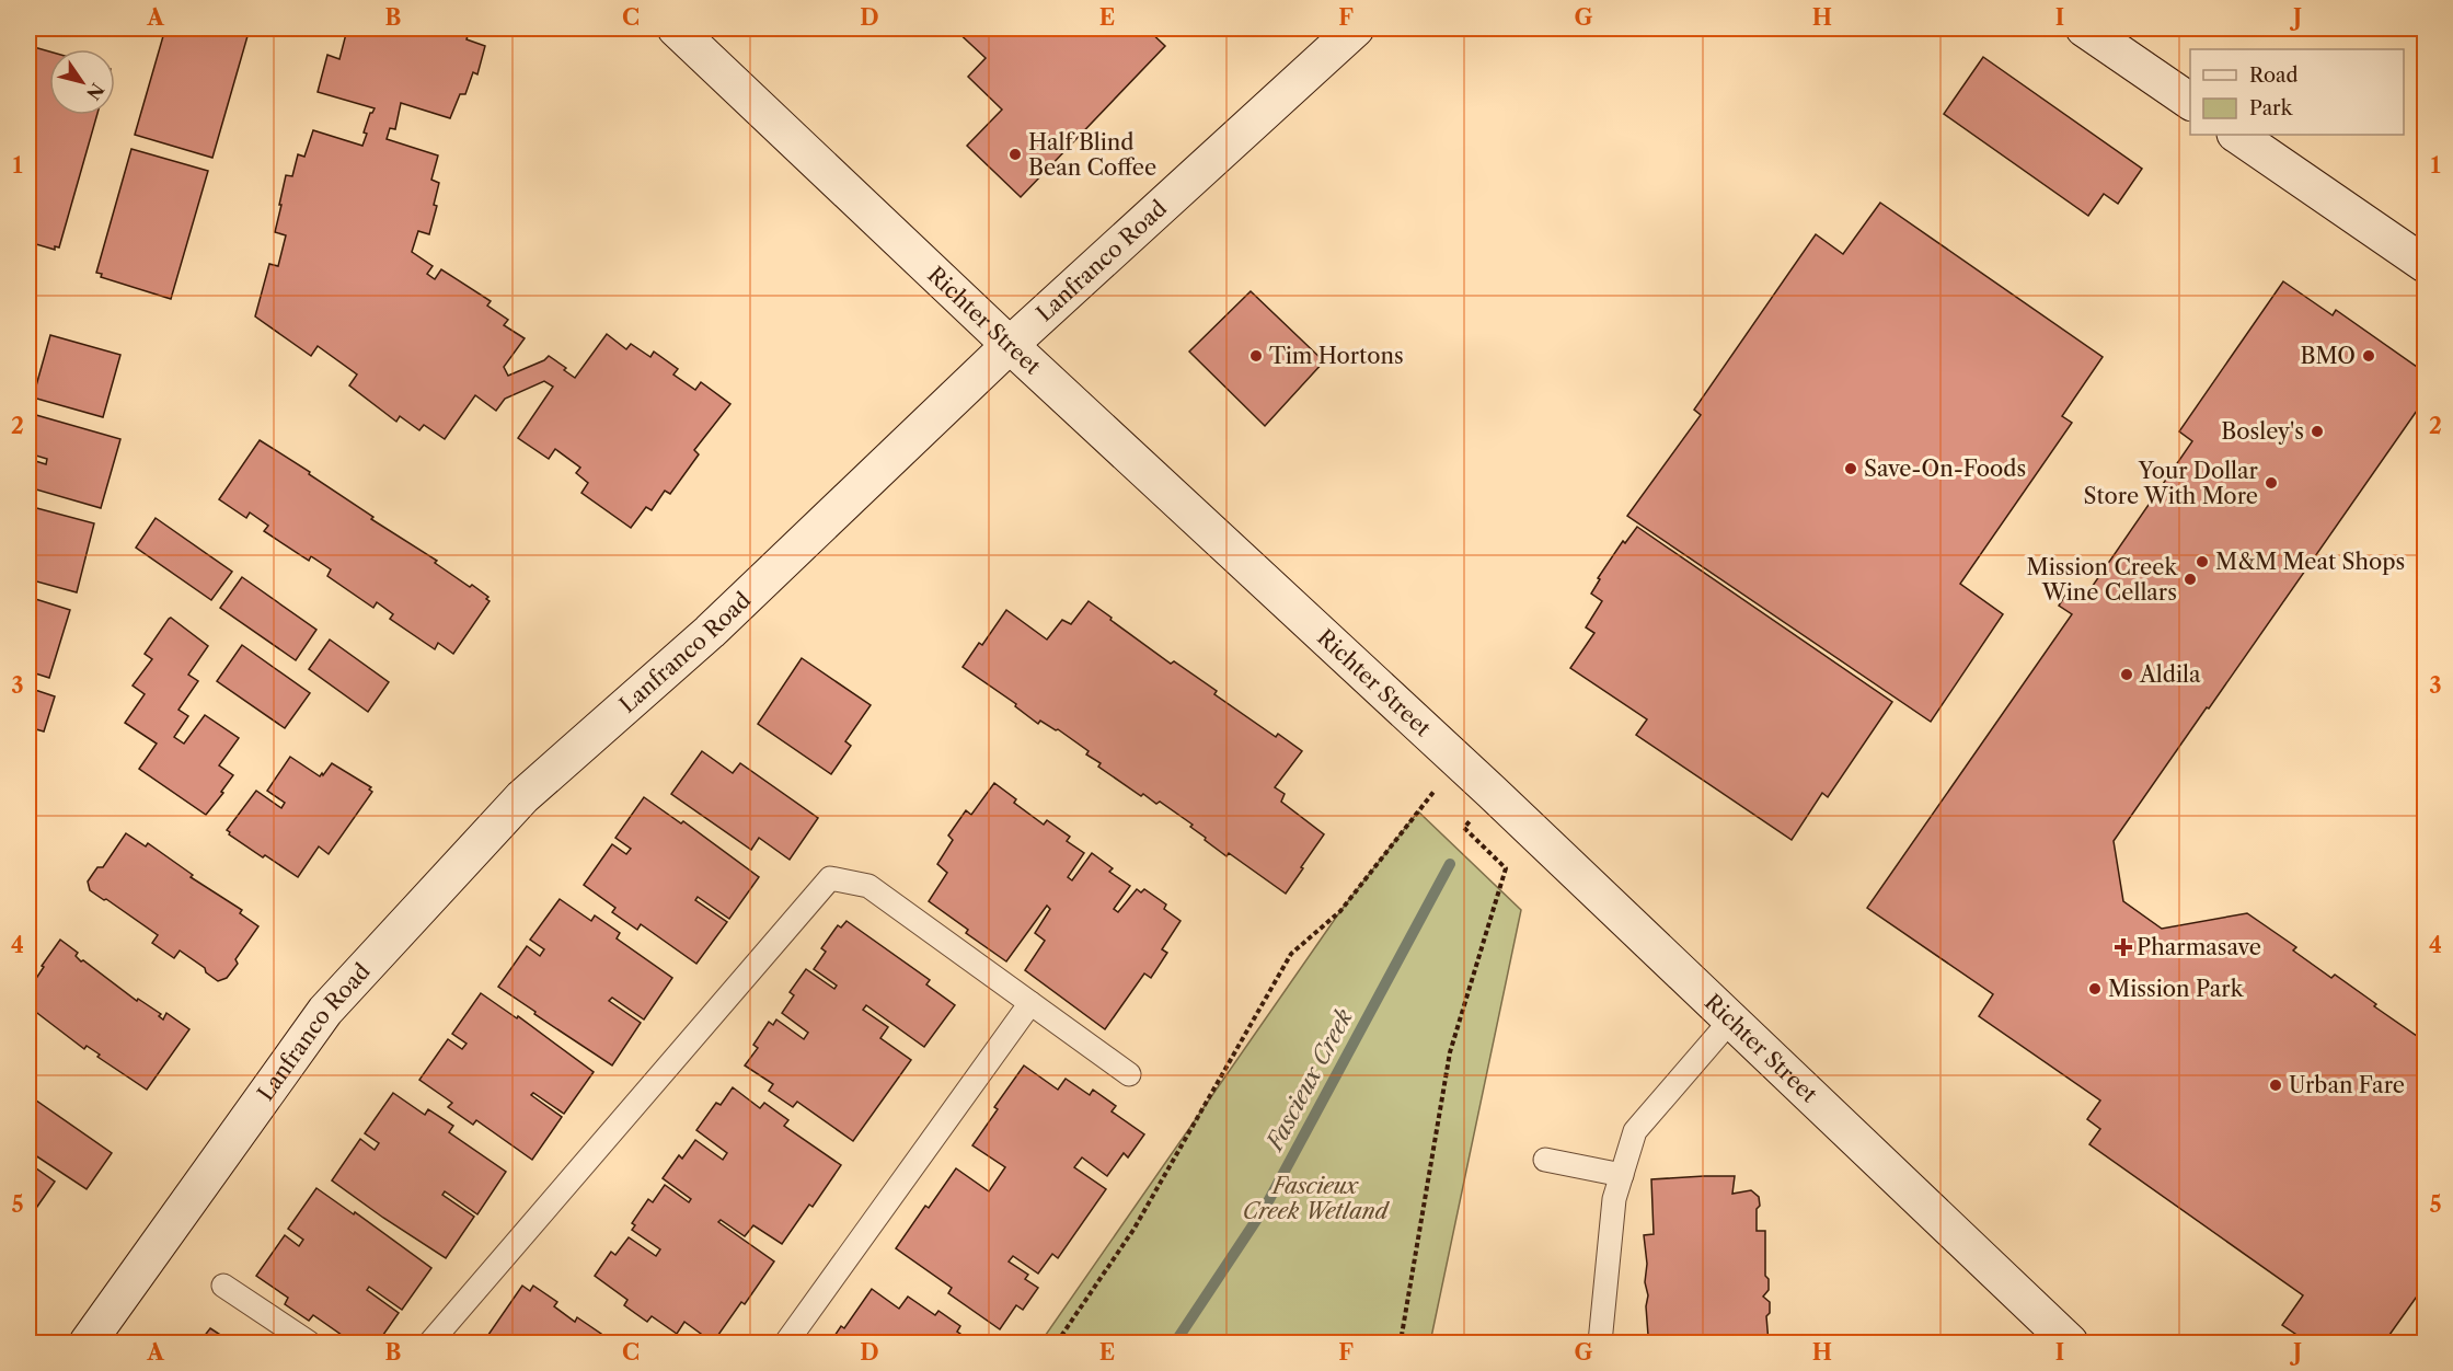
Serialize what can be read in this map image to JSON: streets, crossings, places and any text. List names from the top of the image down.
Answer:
{
  "streets": {
    "street": ["Lanfranco Road", "Richter Street"]
  },
  "crossings": [
    ["Lanfranco Road", "Richter Street"]
  ],
  "water": ["Fascieux Creek"],
  "parks": ["Fascieux Creek Wetland"],
  "places": {
    "other": [
      "Half Blind Bean Coffee",
      "Tim Hortons",
      "BMO",
      "Bosley's",
      "Save-On-Foods",
      "Your Dollar Store With More",
      "M&M Meat Shops",
      "Mission Creek Wine Cellars",
      "Aldila",
      "Mission Park",
      "Urban Fare"
    ],
    "health": ["Pharmasave"]
  },
  "legend": ["Road", "Park"],
  "north": "bottom right",
  "grid": {
    "columns": [
      "A",
      "B",
      "C",
      "D",
      "E",
      "F",
      "G",
      "H",
      "I",
      "J"
    ],
    "rows": [
      "1",
      "2",
      "3",
      "4",
      "5"
    ]
  }
}
